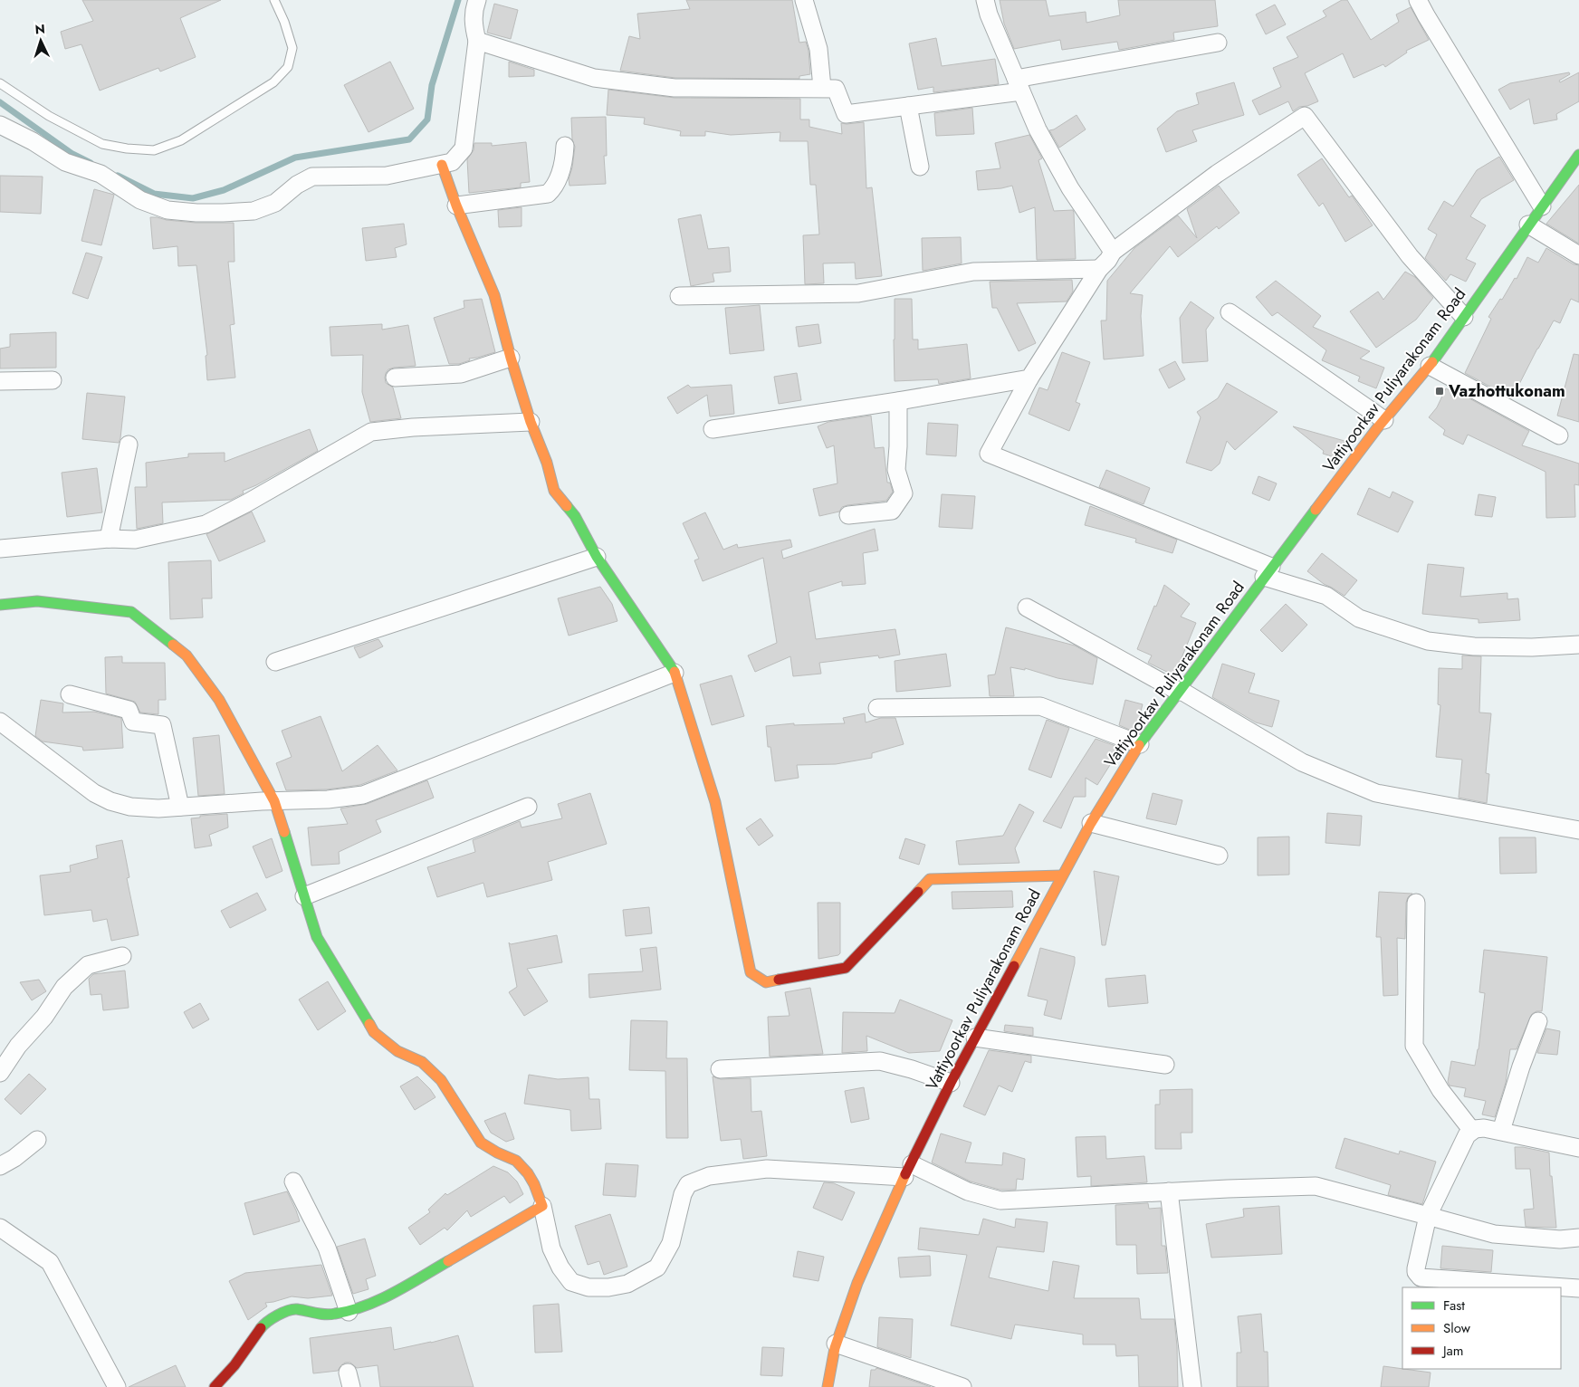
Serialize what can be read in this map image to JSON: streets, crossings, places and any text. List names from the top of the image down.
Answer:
{
  "streets": {
    "street": ["Vattiyoorkav Puliyarakonam Road"]
  },
  "places": {
    "transit": ["Vazhottukonam"]
  },
  "legend": ["Fast", "Slow", "Jam"],
  "north": "top"
}
